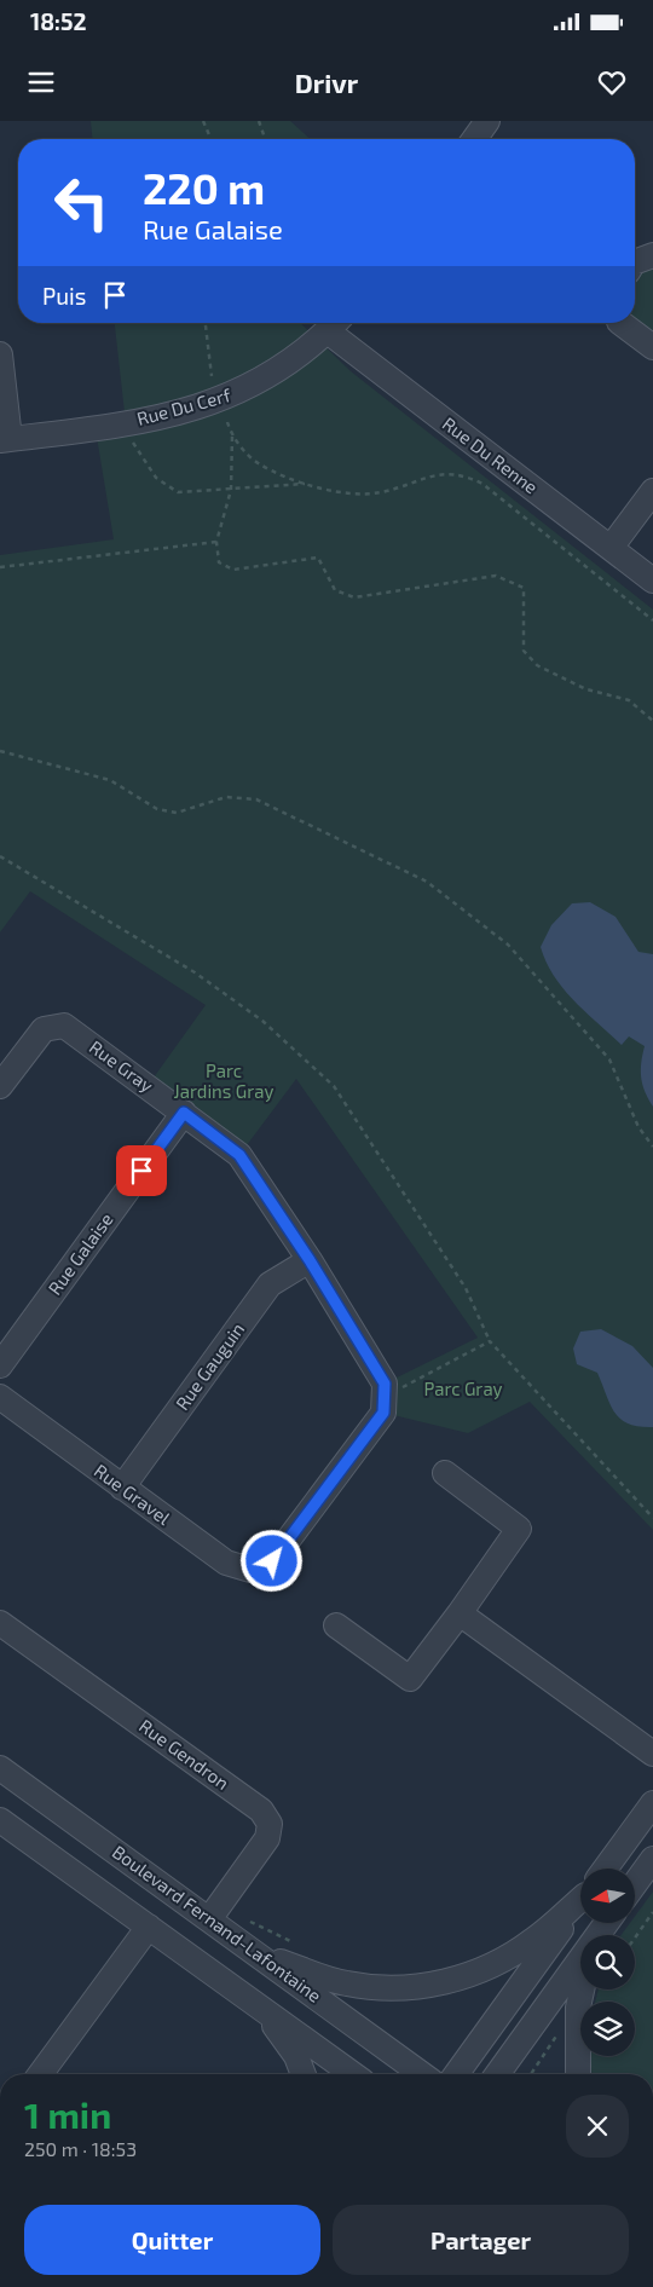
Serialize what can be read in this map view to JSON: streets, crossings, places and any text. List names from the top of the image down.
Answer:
{
  "streets": {
    "street": [
      "Rue Du Cerf",
      "Rue Du Renne",
      "Rue Gray",
      "Rue Galaise",
      "Rue Gauguin",
      "Rue Gravel",
      "Rue Gendron",
      "Boulevard Fernand-Lafontaine"
    ]
  },
  "crossings": [
    ["Rue Du Cerf", "Rue Du Renne"],
    ["Rue Gray", "Rue Galaise"],
    ["Rue Gray", "Rue Gauguin"],
    ["Rue Gray", "Rue Gravel"],
    ["Rue Gauguin", "Rue Gravel"],
    ["Rue Gendron", "Boulevard Fernand-Lafontaine"]
  ],
  "parks": ["Parc Jardins Gray", "Parc Gray"],
  "north": "left",
  "page": {
    "status": "18:52",
    "header": "Drivr",
    "turn": ["220 m", "Rue Galaise"],
    "then": "Puis",
    "heading": ["1 min", "250 m · 18:53"],
    "buttons": ["Quitter", "Partager"]
  }
}
